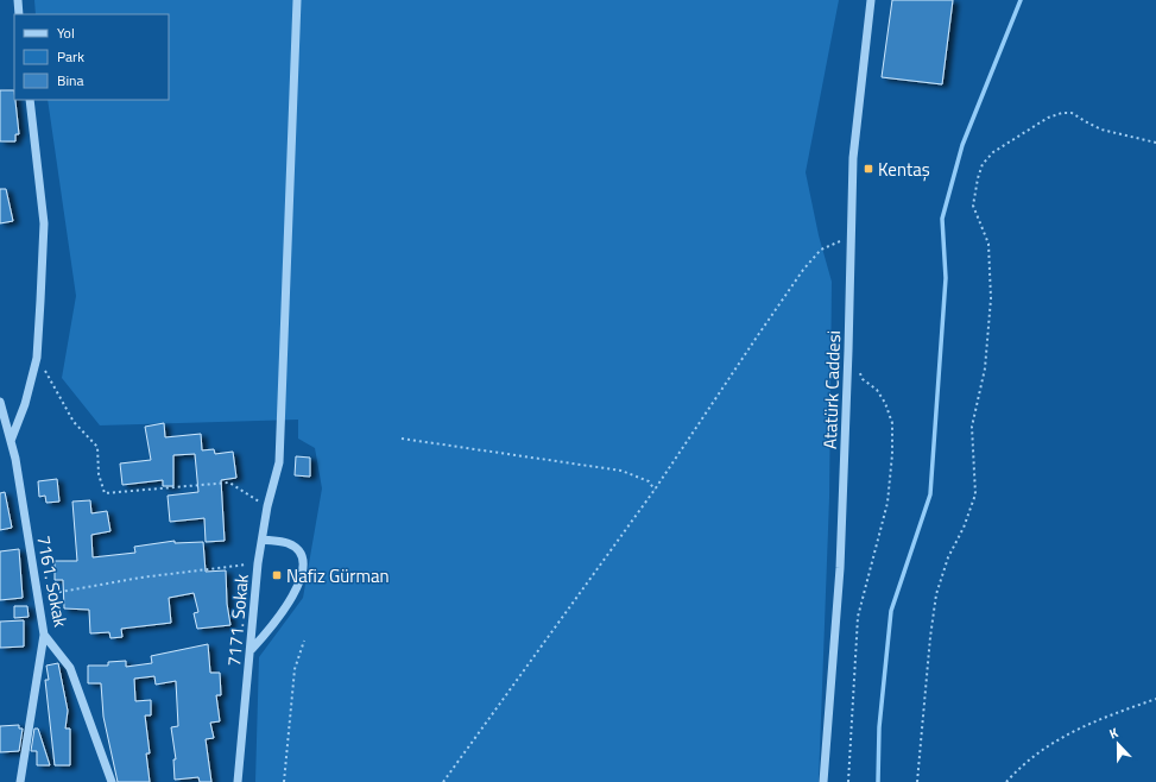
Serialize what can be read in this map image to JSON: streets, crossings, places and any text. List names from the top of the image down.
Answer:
{
  "streets": {
    "street": ["Atatürk Caddesi", "7161. Sokak", "7171. Sokak"]
  },
  "places": {
    "transit": ["Kentaş", "Nafiz Gürman"]
  },
  "legend": ["Yol", "Park", "Bina"],
  "north": "top"
}
